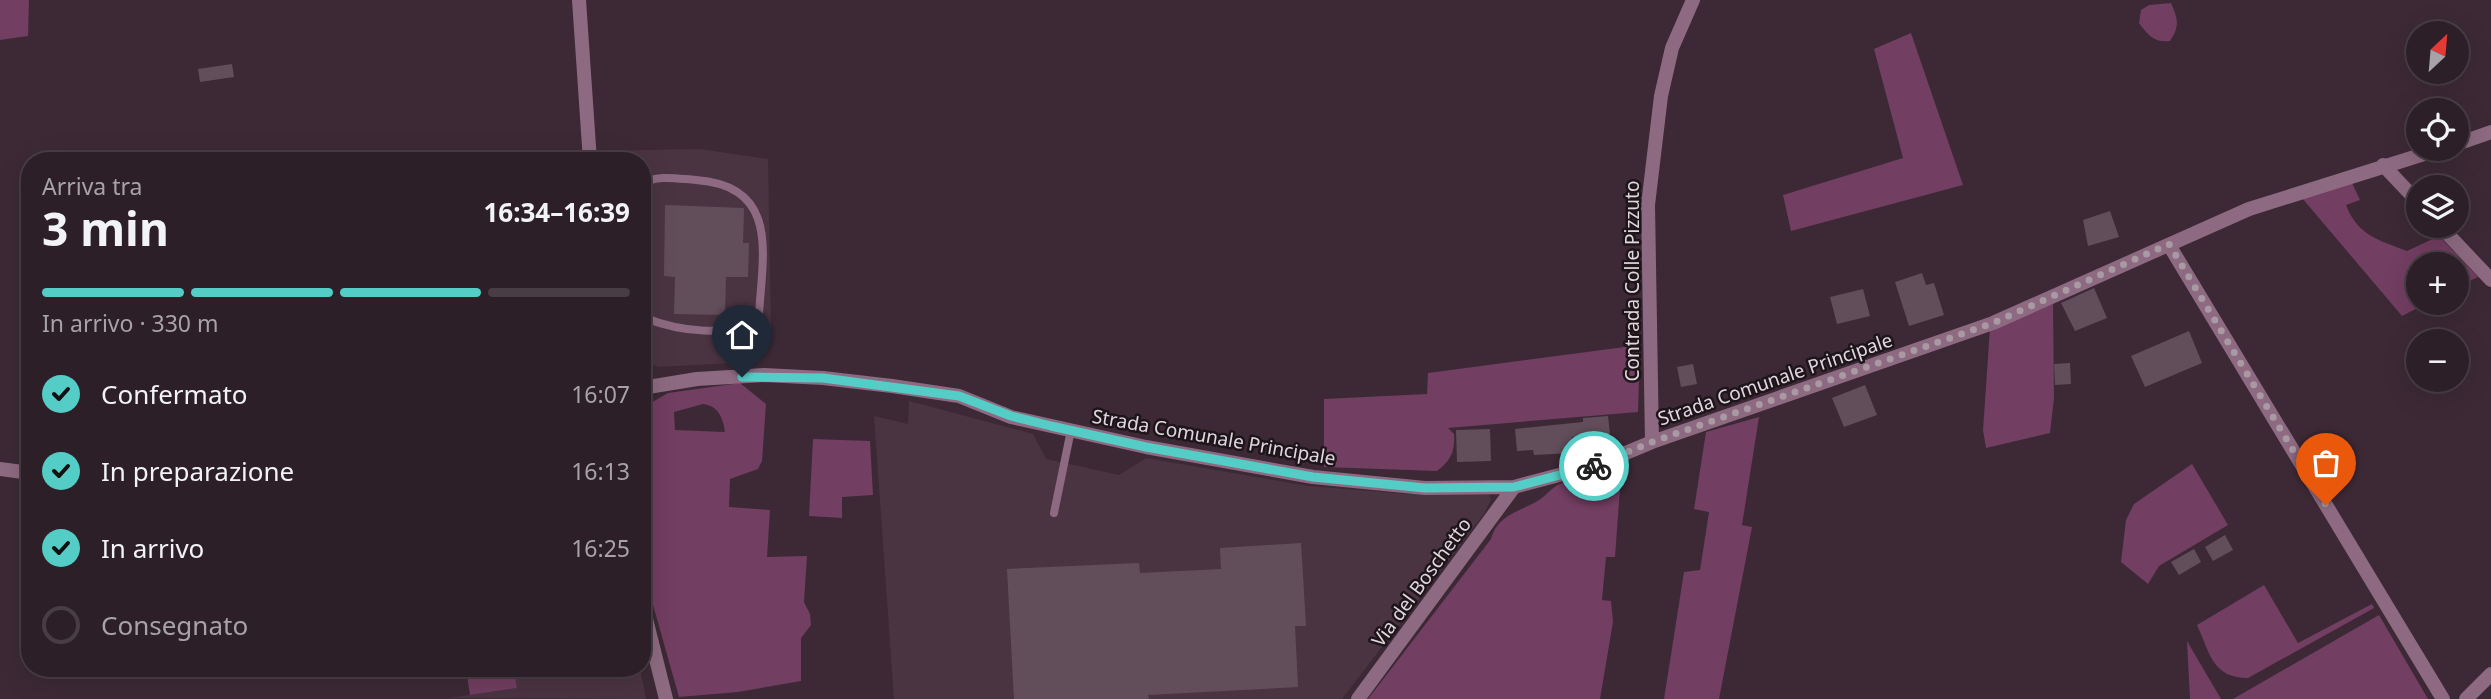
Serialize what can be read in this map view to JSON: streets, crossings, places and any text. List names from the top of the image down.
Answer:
{
  "streets": {
    "street": ["Contrada Colle Pizzuto", "Strada Comunale Principale", "Via del Boschetto"]
  },
  "crossings": [
    ["Contrada Colle Pizzuto", "Strada Comunale Principale"],
    ["Strada Comunale Principale", "Via del Boschetto"]
  ],
  "north": "top right",
  "page": {
    "map_buttons": ["+", "−"],
    "heading": ["3 min", "Arriva tra", "16:34–16:39"],
    "bar": "In arrivo · 330 m",
    "list": [
      ["Confermato", "16:07"],
      ["In preparazione", "16:13"],
      ["In arrivo", "16:25"],
      "Consegnato"
    ]
  }
}
